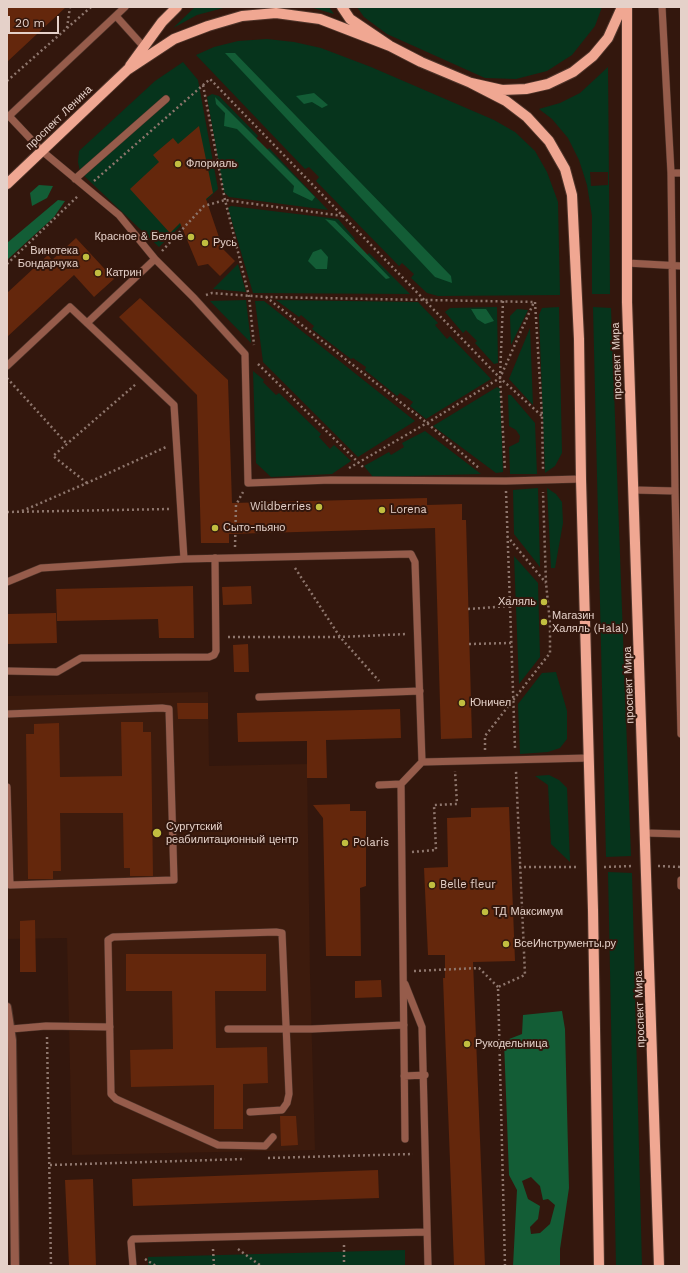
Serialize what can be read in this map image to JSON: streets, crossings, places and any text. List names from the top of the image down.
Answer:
{
  "streets": {
    "main road": ["проспект Ленина", "проспект Мира"]
  },
  "places": [
    "Флориаль",
    "Красное & Белое",
    "Русь",
    "Винотека Бондарчука",
    "Катрин",
    "Wildberries",
    "Lorena",
    "Сыто-пьяно",
    "Халяль",
    "Магазин Халяль (Halal)",
    "Юничел",
    "Сургутский реабилитационный центр",
    "Polaris",
    "Belle fleur",
    "ТД Максимум",
    "ВсеИнструменты.ру",
    "Рукодельница"
  ],
  "scale_bar": "20 m"
}
